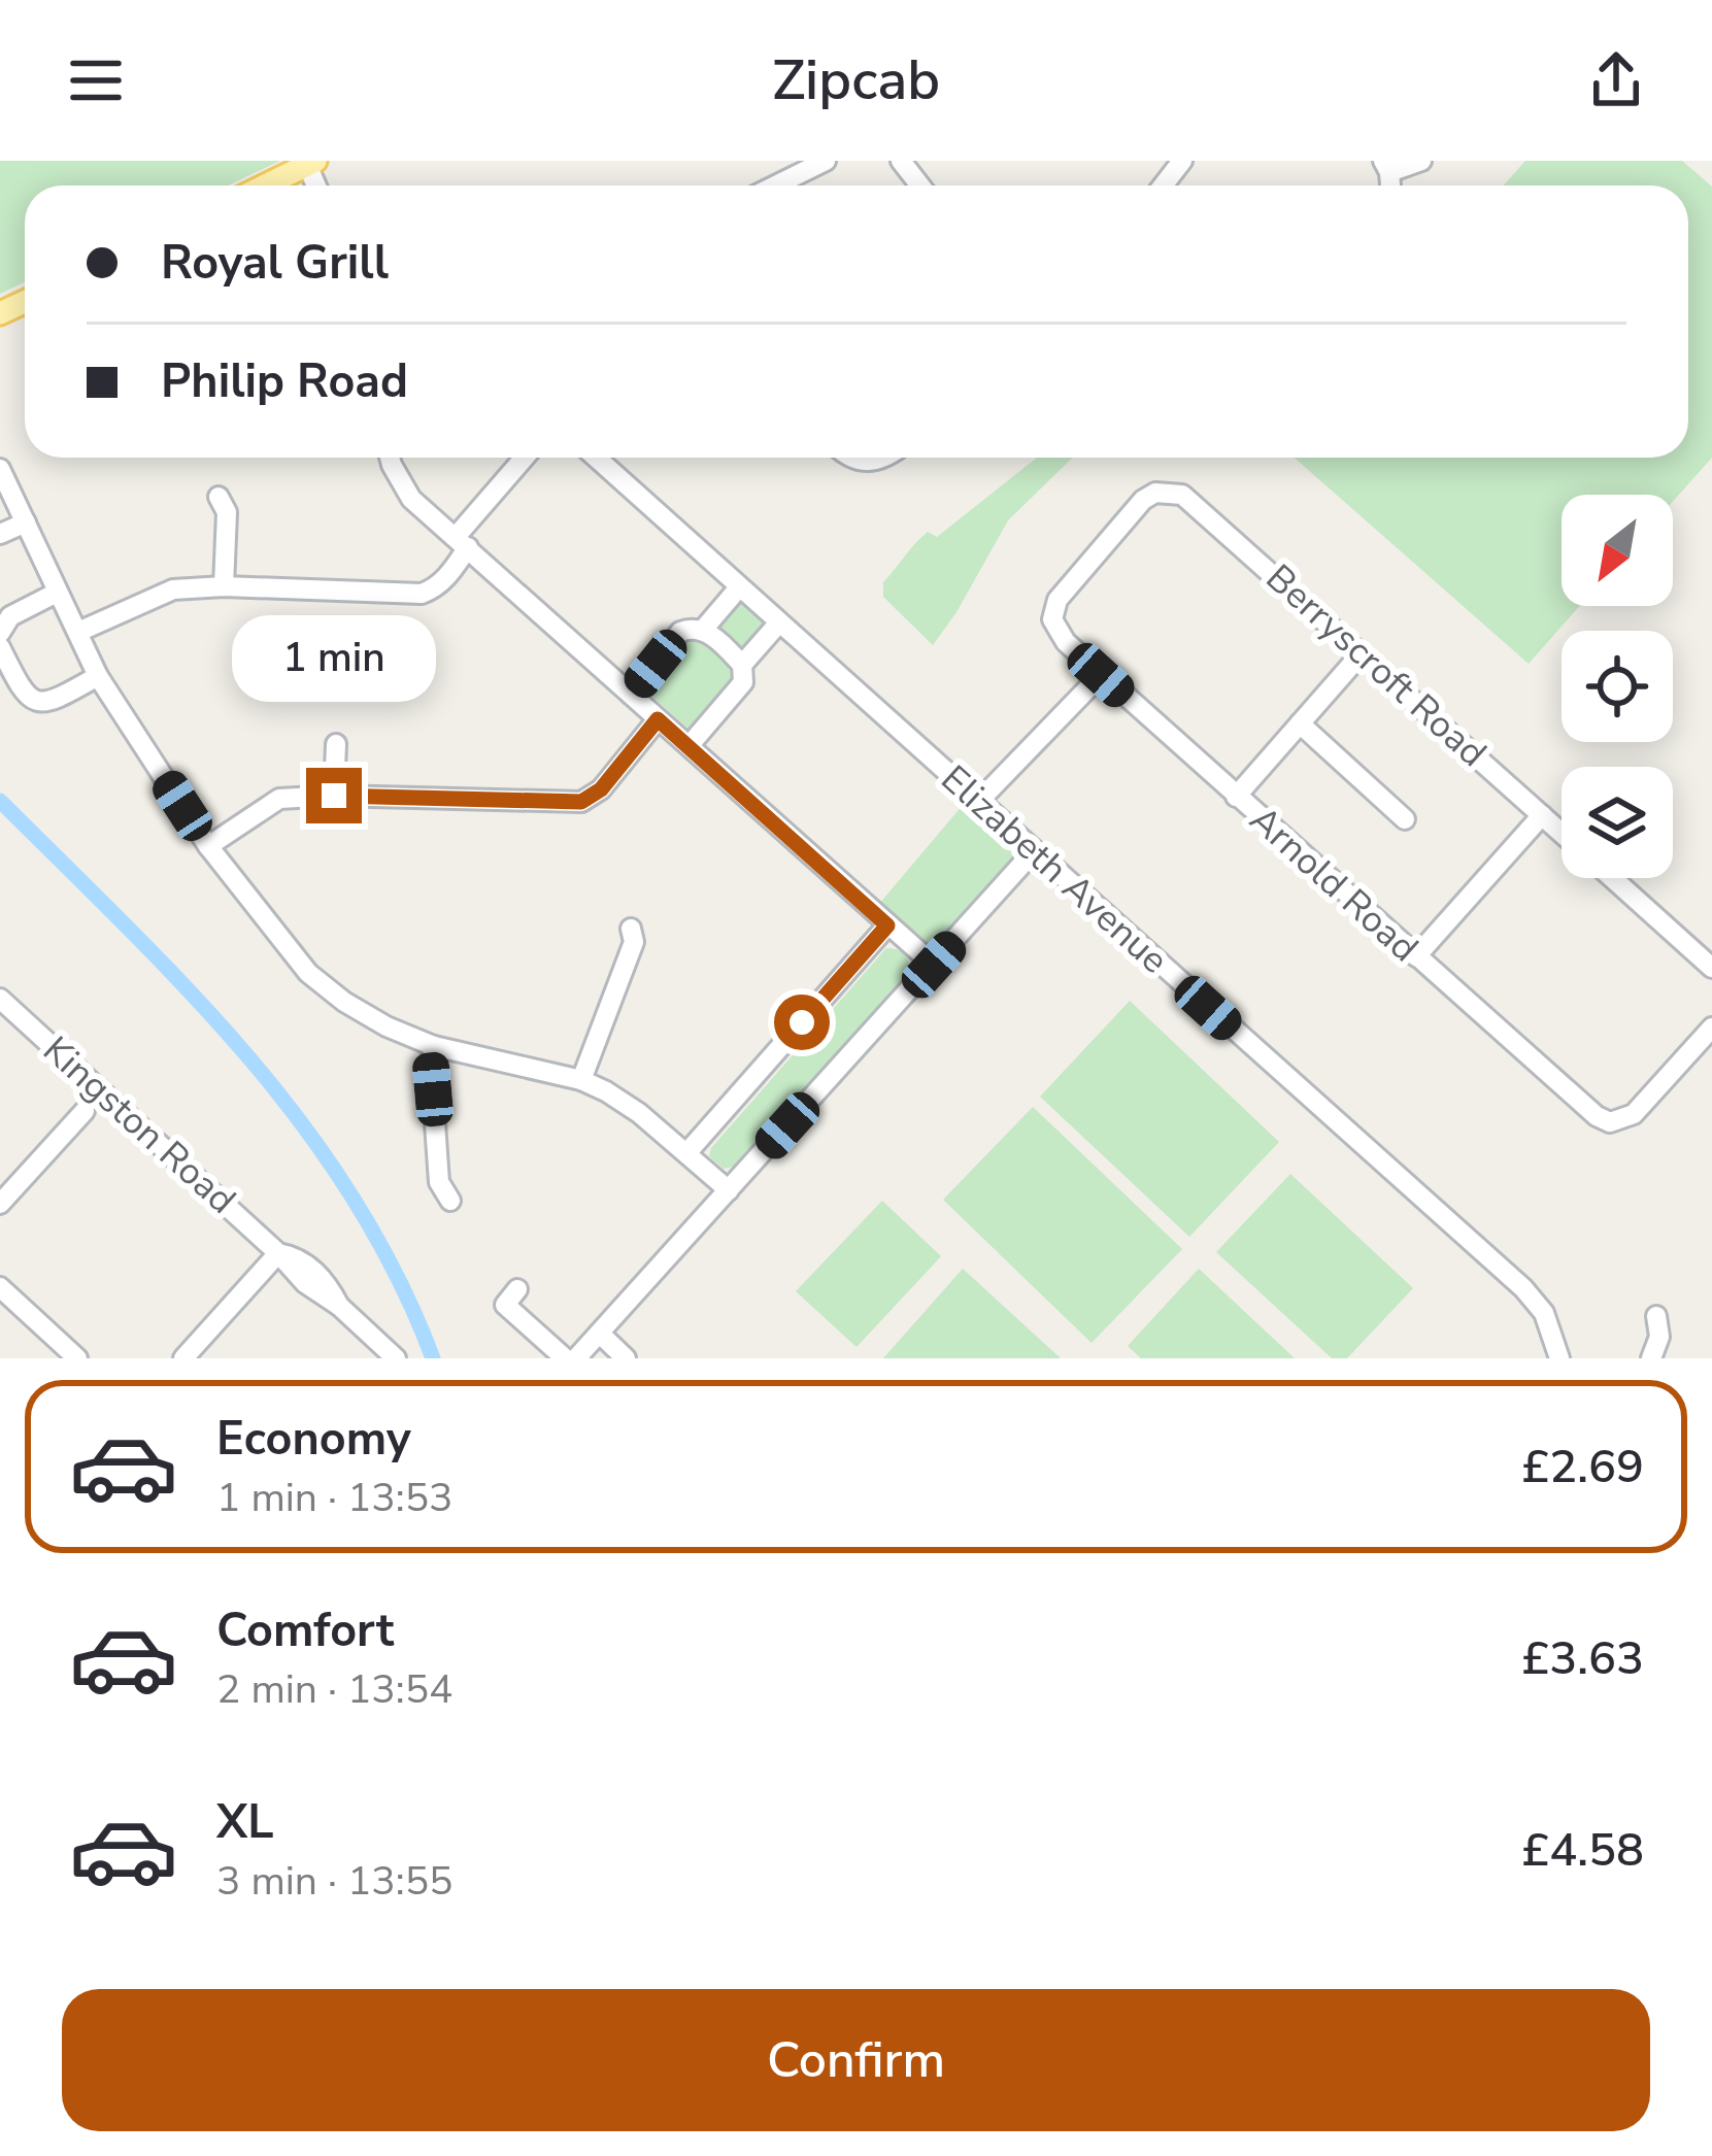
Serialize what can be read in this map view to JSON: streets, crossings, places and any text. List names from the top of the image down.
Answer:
{
  "streets": {
    "street": [
      "Berryscroft Road",
      "Elizabeth Avenue",
      "Arnold Road",
      "Kingston Road"
    ]
  },
  "crossings": [
    ["Berryscroft Road", "Arnold Road"]
  ],
  "north": "bottom left",
  "page": {
    "header": "Zipcab",
    "banner": ["Royal Grill", "Philip Road"],
    "bubble": "1 min",
    "list": [
      {
        "name": "Economy",
        "note": "1 min · 13:53",
        "value": "£2.69"
      },
      {
        "name": "Comfort",
        "note": "2 min · 13:54",
        "value": "£3.63"
      },
      {
        "name": "XL",
        "note": "3 min · 13:55",
        "value": "£4.58"
      }
    ],
    "buttons": "Confirm"
  }
}
